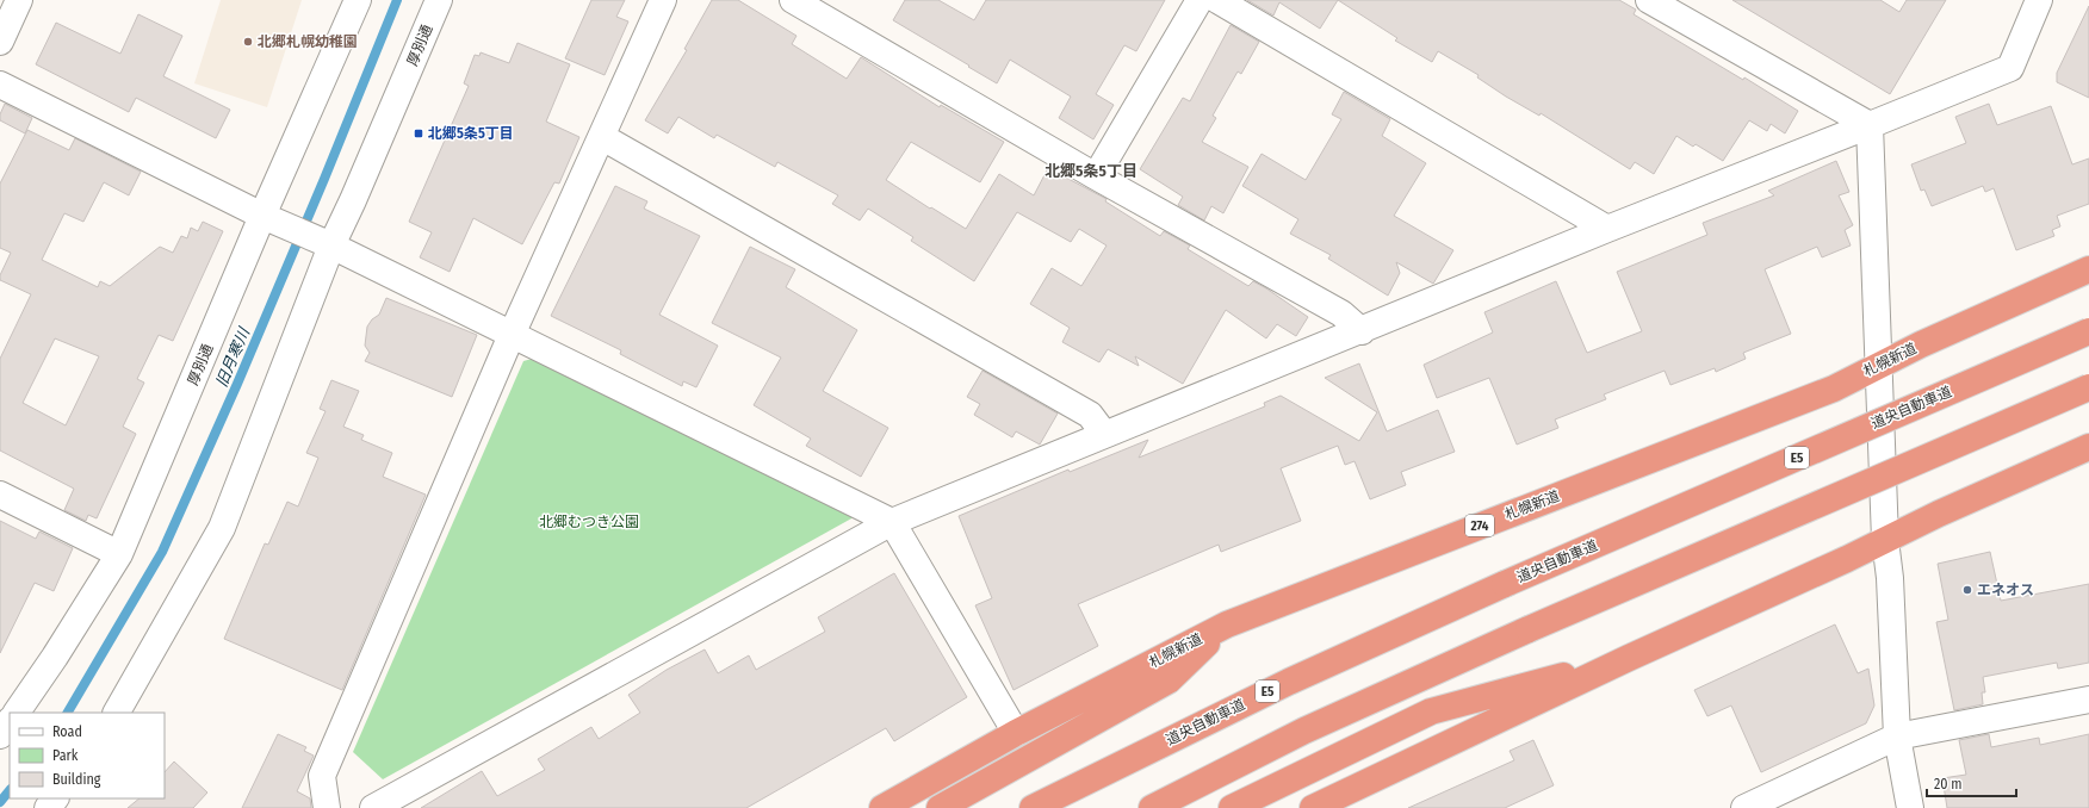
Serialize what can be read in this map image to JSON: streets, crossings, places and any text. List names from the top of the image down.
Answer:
{
  "streets": {
    "highway": [
      "札幌新道",
      "道央自動車道",
      "E5",
      "274"
    ],
    "street": ["厚別通"]
  },
  "districts": ["北郷5条5丁目"],
  "water": ["旧月寒川"],
  "parks": ["北郷むつき公園"],
  "places": {
    "other": ["北郷札幌幼稚園", "エネオス"],
    "transit": ["北郷5条5丁目"]
  },
  "legend": ["Road", "Park", "Building"],
  "scale_bar": "20 m"
}
